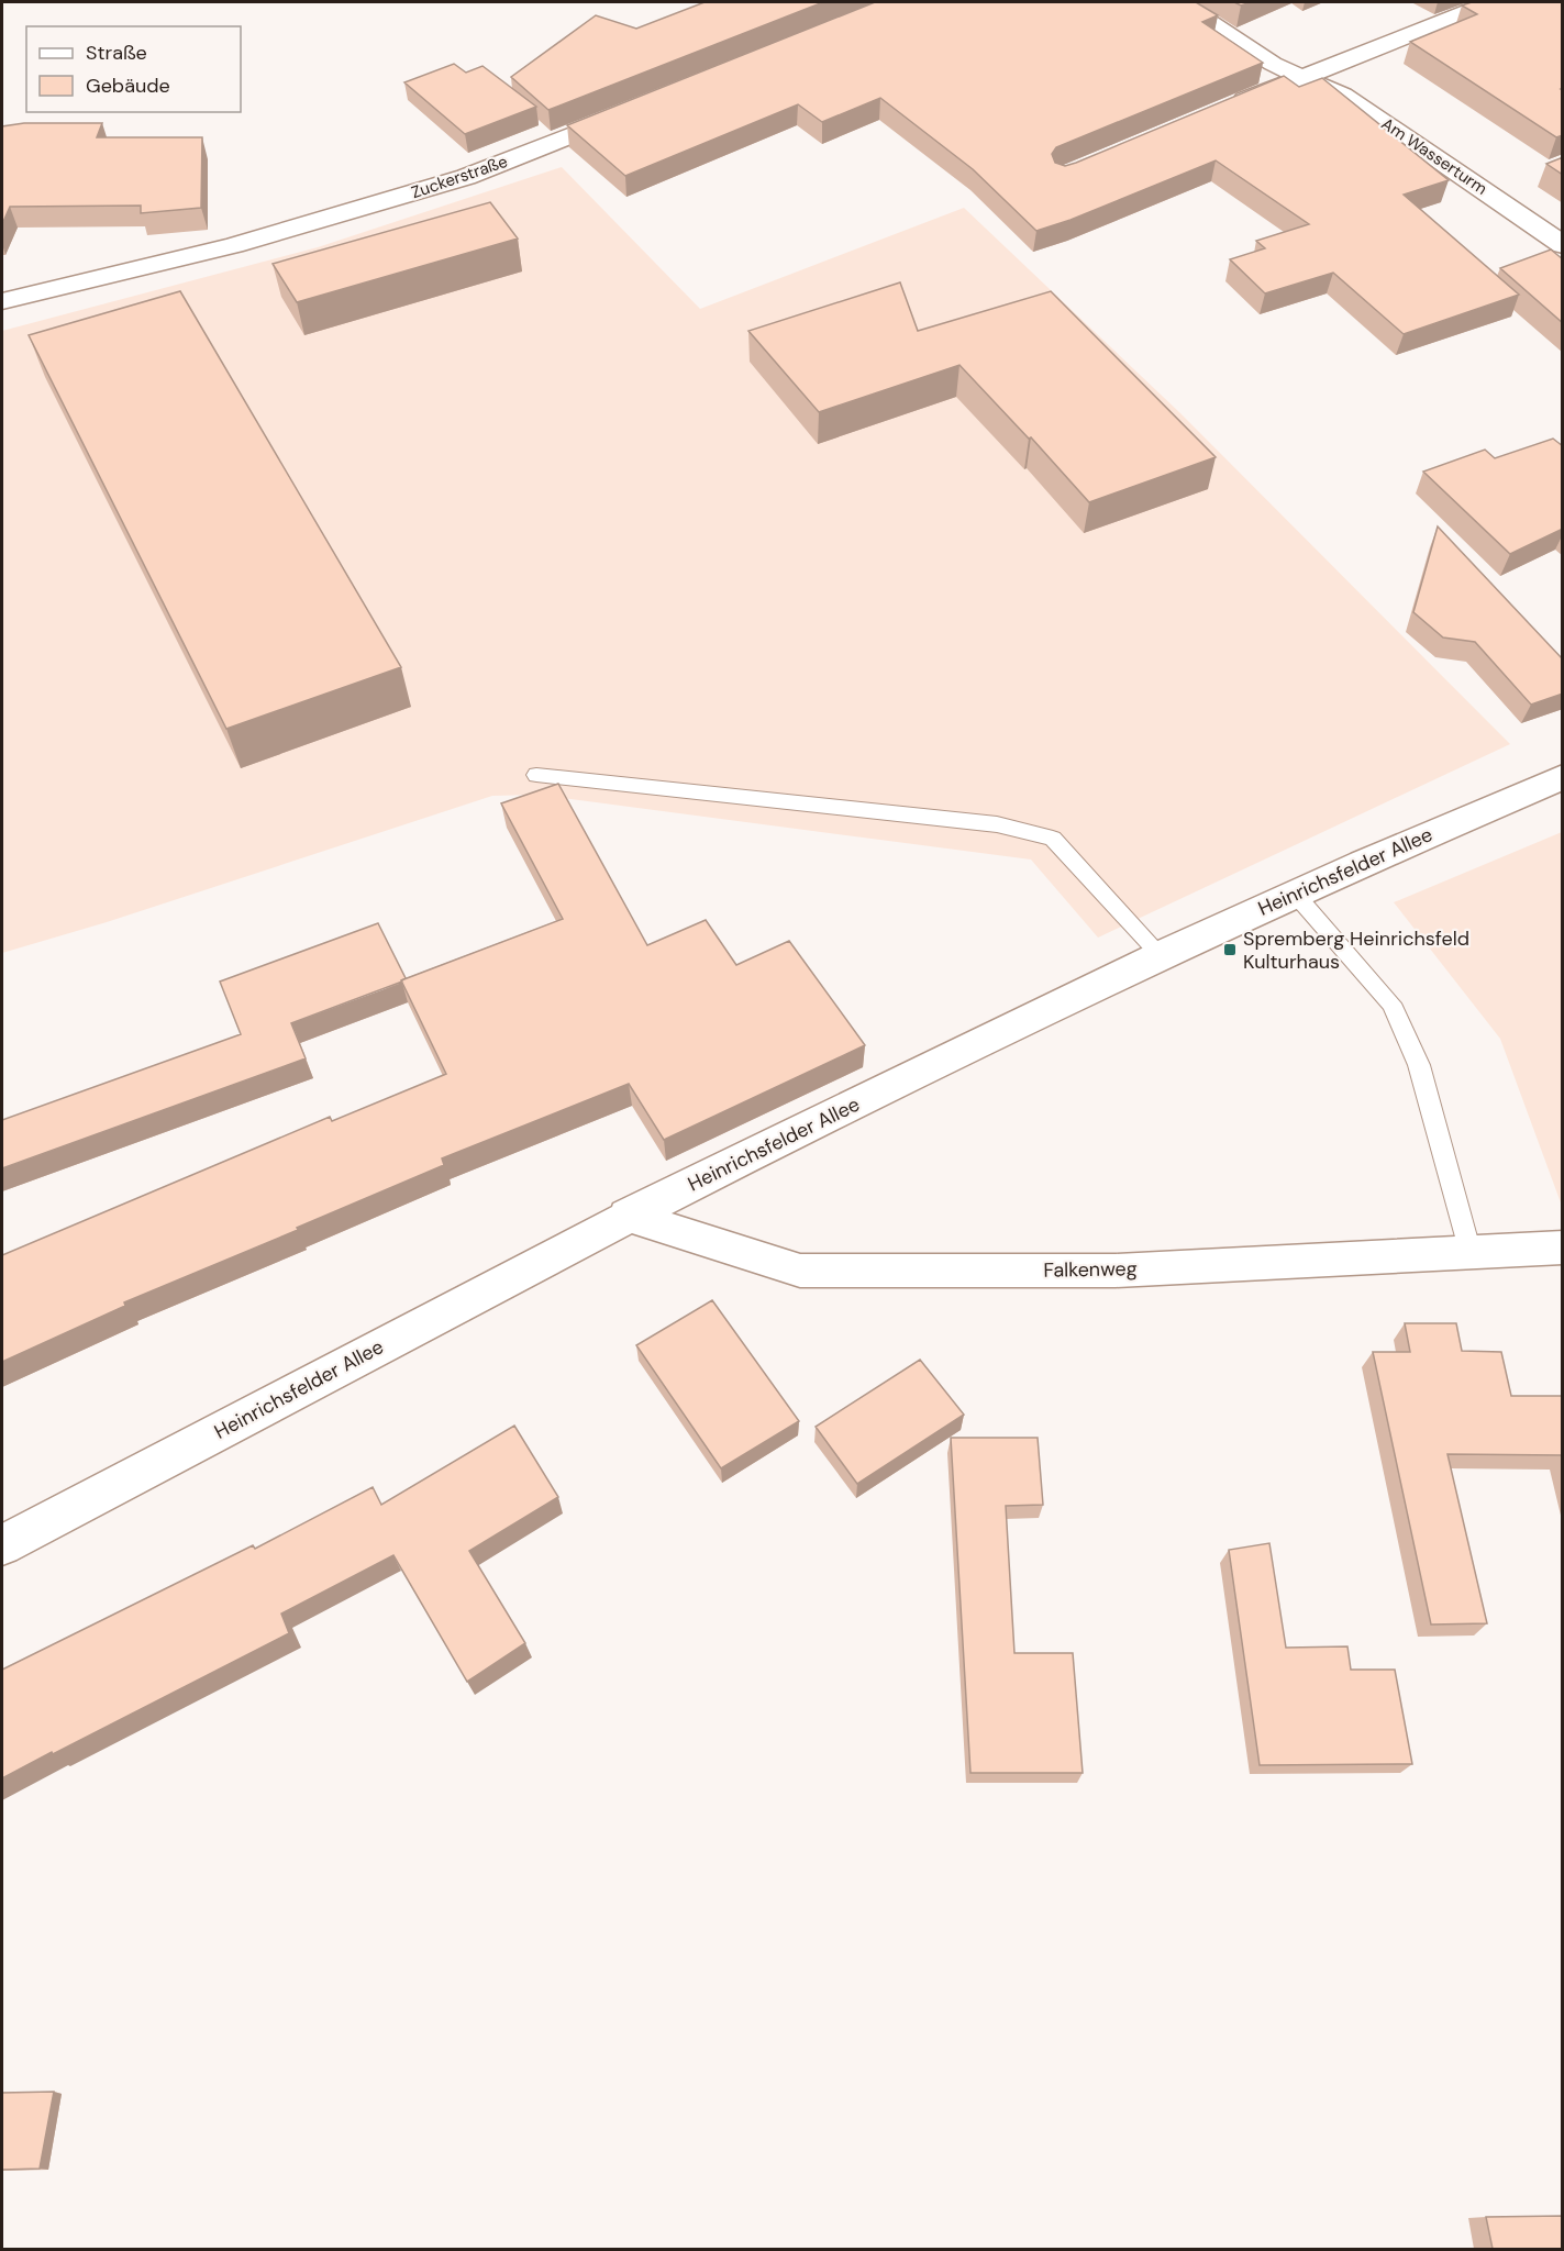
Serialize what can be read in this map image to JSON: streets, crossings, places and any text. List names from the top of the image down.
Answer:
{
  "streets": {
    "street": [
      "Am Wasserturm",
      "Zuckerstraße",
      "Heinrichsfelder Allee",
      "Falkenweg"
    ]
  },
  "crossings": [
    ["Heinrichsfelder Allee", "Falkenweg"]
  ],
  "places": {
    "transit": ["Spremberg Heinrichsfeld Kulturhaus"]
  },
  "legend": ["Straße", "Gebäude"]
}
